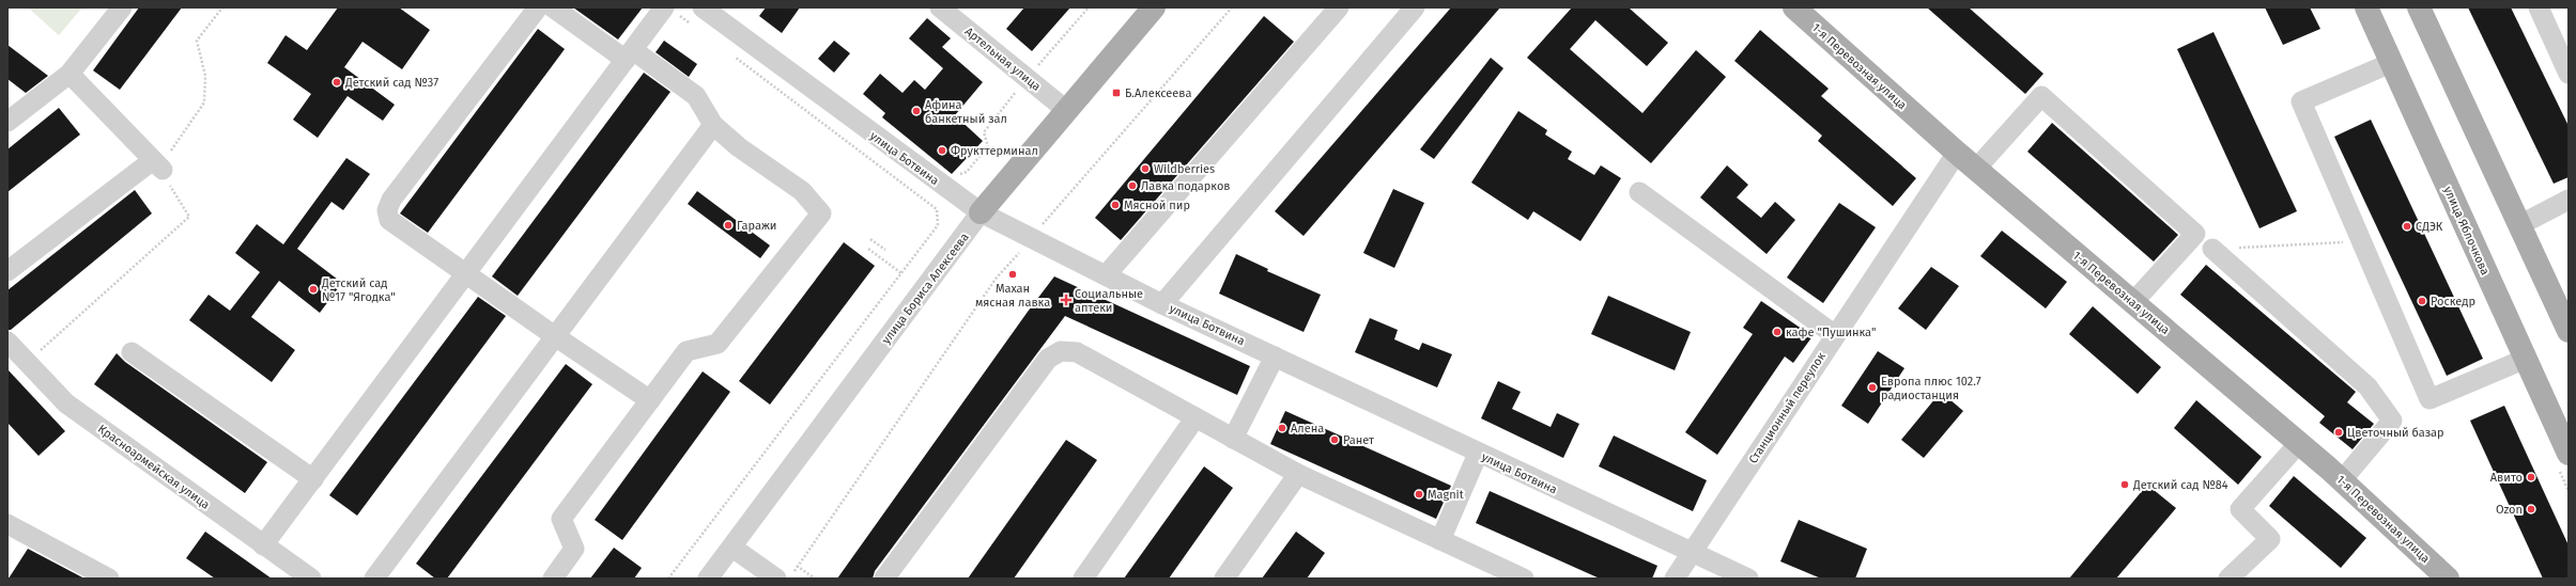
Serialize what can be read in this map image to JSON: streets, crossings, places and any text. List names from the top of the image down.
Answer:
{
  "streets": {
    "main road": ["1-я Перевозная улица", "улица Яблочкова", "улица Бориса Алексеева"],
    "street": [
      "Артельная улица",
      "улица Ботвина",
      "Станционный переулок",
      "Красноармейская улица"
    ]
  },
  "crossings": [
    ["Артельная улица", "улица Бориса Алексеева"],
    ["1-я Перевозная улица", "Станционный переулок"],
    ["улица Ботвина", "улица Бориса Алексеева"],
    ["улица Ботвина", "Станционный переулок"]
  ],
  "places": {
    "other": [
      "Детский сад №37",
      "Афина банкетный зал",
      "Фрукттерминал",
      "Wildberries",
      "Лавка подарков",
      "Мясной пир",
      "Гаражи",
      "СДЭК",
      "Махан мясная лавка",
      "Детский сад №17 \"Ягодка\"",
      "Роскедр",
      "кафе \"Пушинка\"",
      "Европа плюс 102.7 радиостанция",
      "Алена",
      "Цветочный базар",
      "Ранет",
      "Авито",
      "Детский сад №84",
      "Magnit",
      "Ozon"
    ],
    "transit": ["Б.Алексеева"],
    "health": ["Социальные аптеки"]
  }
}
